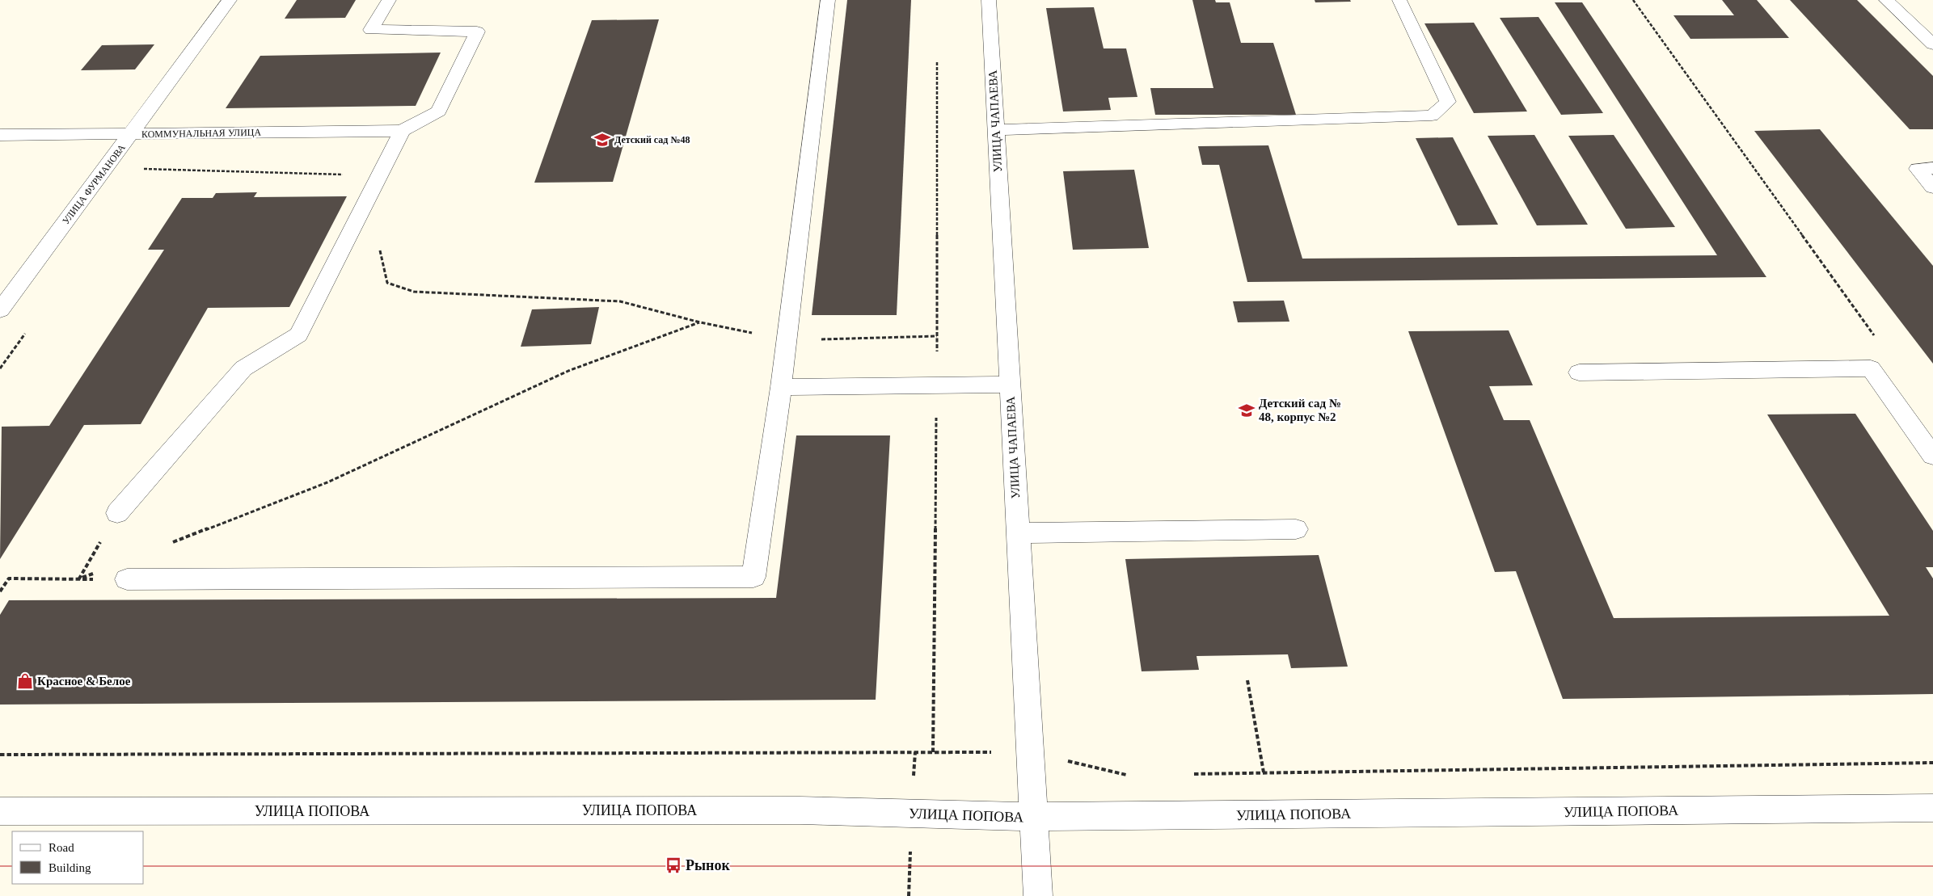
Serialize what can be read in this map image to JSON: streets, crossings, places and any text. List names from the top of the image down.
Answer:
{
  "streets": {
    "street": [
      "УЛИЦА ЧАПАЕВА",
      "КОММУНАЛЬНАЯ УЛИЦА",
      "УЛИЦА ФУРМАНОВА",
      "УЛИЦА ПОПОВА"
    ]
  },
  "crossings": [
    ["УЛИЦА ЧАПАЕВА", "УЛИЦА ПОПОВА"],
    ["КОММУНАЛЬНАЯ УЛИЦА", "УЛИЦА ФУРМАНОВА"]
  ],
  "places": {
    "school or university": ["Детский сад №48", "Детский сад № 48, корпус №2"],
    "shop": ["Красное & Белое"],
    "bus stop": ["Рынок"]
  },
  "legend": ["Road", "Building"]
}
